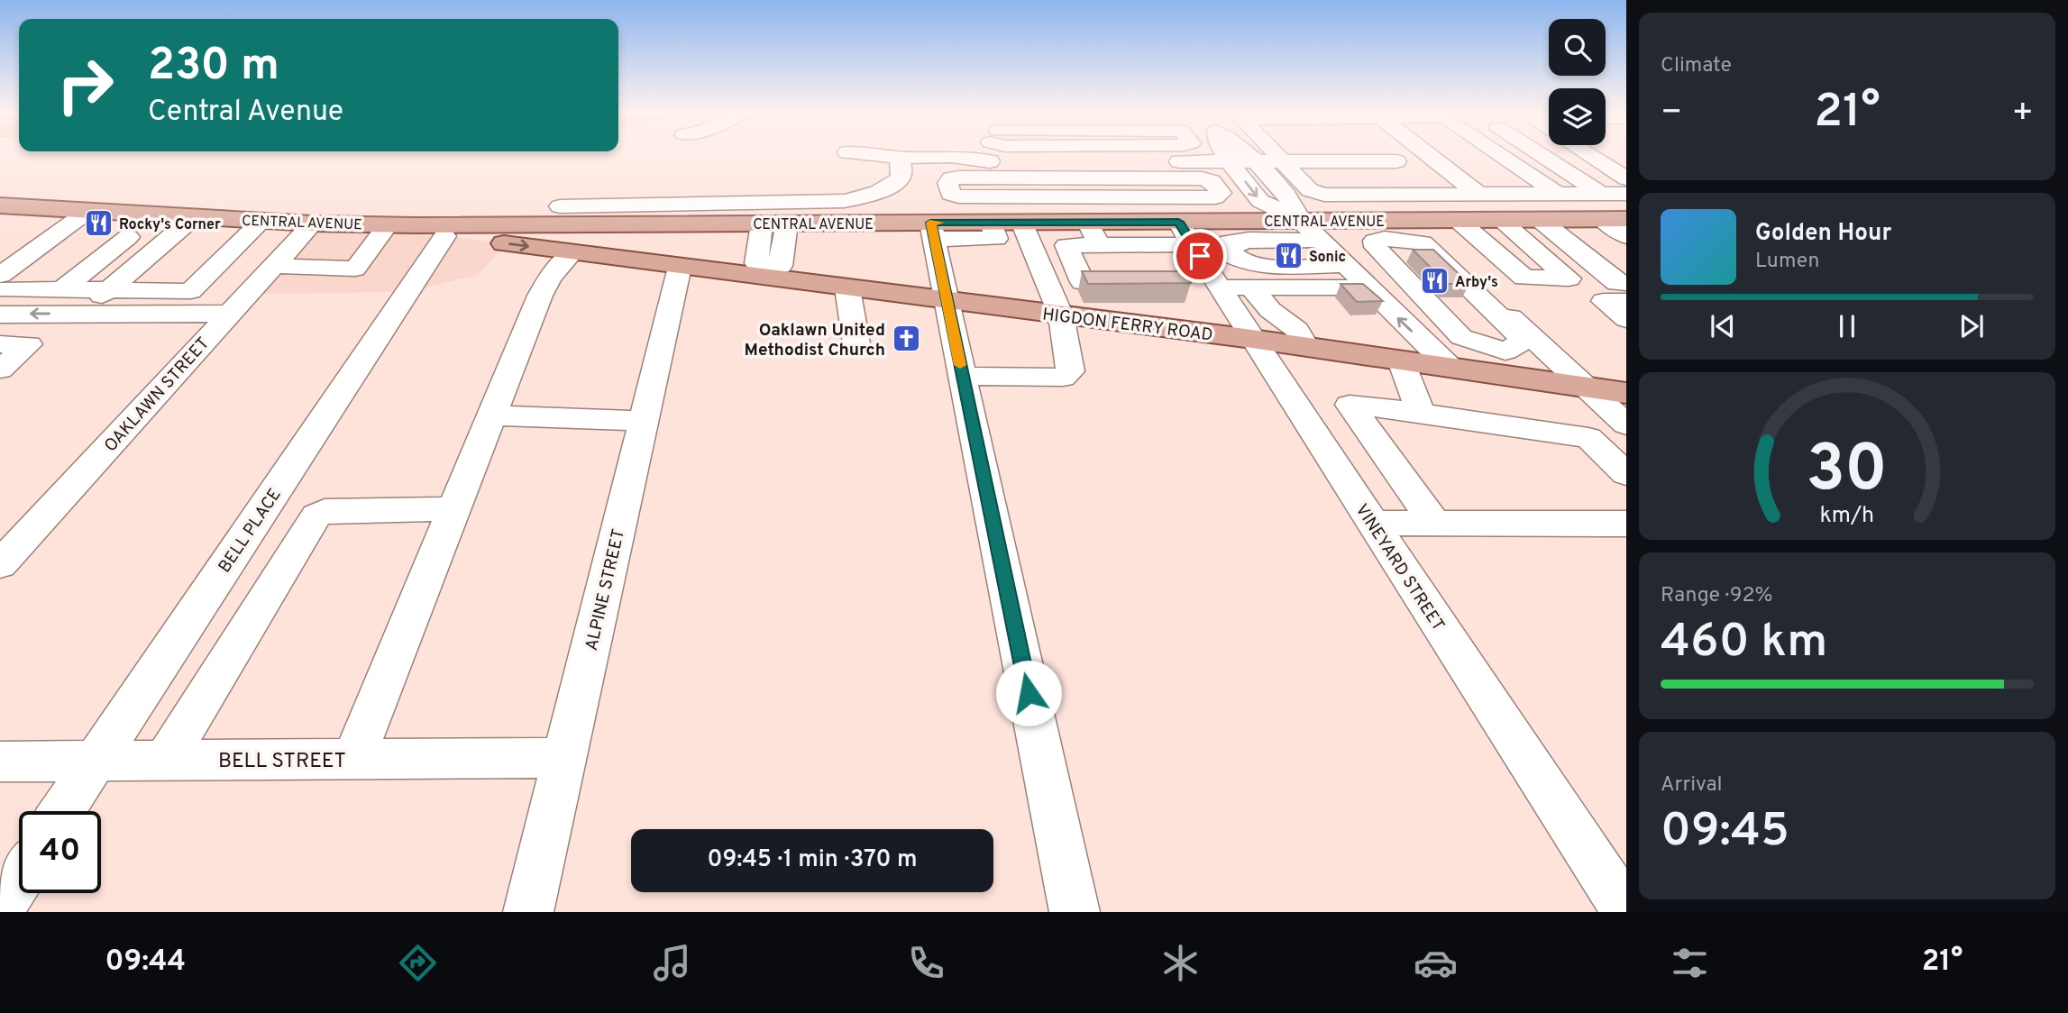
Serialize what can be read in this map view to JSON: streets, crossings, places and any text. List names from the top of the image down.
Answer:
{
  "streets": {
    "main road": ["CENTRAL AVENUE", "HIGDON FERRY ROAD"],
    "street": [
      "OAKLAWN STREET",
      "BELL PLACE",
      "VINEYARD STREET",
      "ALPINE STREET",
      "BELL STREET"
    ]
  },
  "crossings": [
    ["CENTRAL AVENUE", "OAKLAWN STREET"],
    ["CENTRAL AVENUE", "BELL PLACE"],
    ["CENTRAL AVENUE", "VINEYARD STREET"],
    ["HIGDON FERRY ROAD", "VINEYARD STREET"],
    ["HIGDON FERRY ROAD", "ALPINE STREET"],
    ["BELL PLACE", "BELL STREET"],
    ["ALPINE STREET", "BELL STREET"]
  ],
  "places": {
    "restaurant": ["Rocky's Corner", "Sonic", "Arby's"],
    "church": ["Oaklawn United Methodist Church"]
  },
  "page": {
    "tile": [
      "Climate",
      ["Range · 92%", "460 km"],
      ["Arrival", "09:45"]
    ],
    "turn": ["230 m", "Central Avenue"],
    "heat": ["−", "21°", "+"],
    "song": ["Golden Hour", "Lumen"],
    "limit": "40",
    "trip": "09:45 · 1 min · 370 m",
    "tabs": ["09:44", "21°"],
    "gauge": ["30", "km/h"]
  }
}
